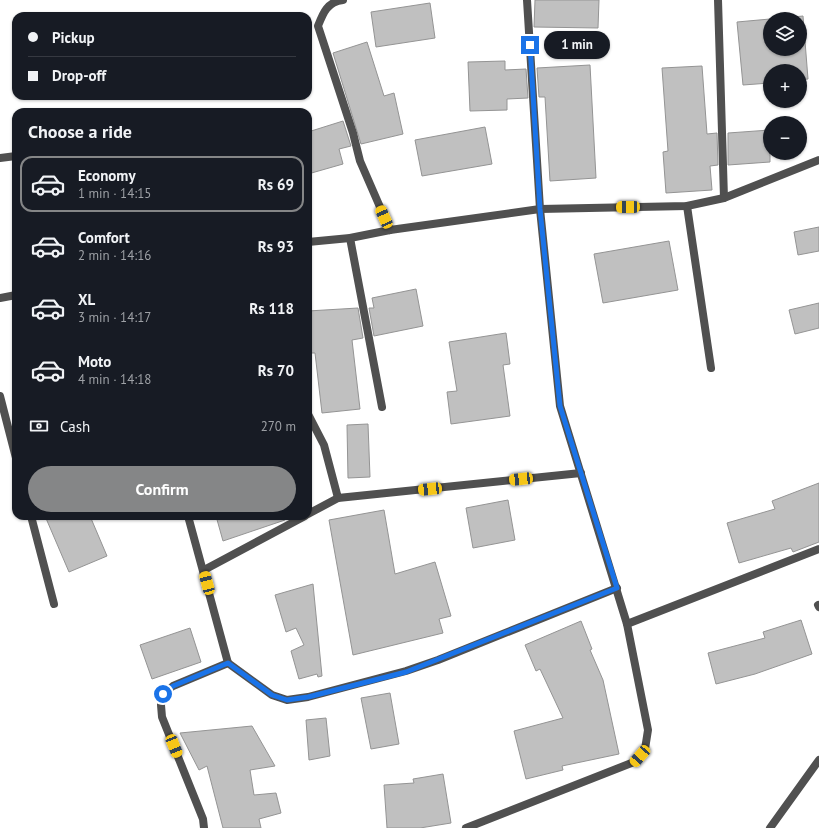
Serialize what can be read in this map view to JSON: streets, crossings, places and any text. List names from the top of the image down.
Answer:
{
  "page": {
    "map_buttons": ["+", "−"],
    "banner": ["Pickup", "Drop-off"],
    "bubble": "1 min",
    "heading": "Choose a ride",
    "list": [
      {
        "name": "Economy",
        "note": "1 min · 14:15",
        "value": "Rs 69"
      },
      {
        "name": "Comfort",
        "note": "2 min · 14:16",
        "value": "Rs 93"
      },
      {
        "name": "XL",
        "note": "3 min · 14:17",
        "value": "Rs 118"
      },
      {
        "name": "Moto",
        "note": "4 min · 14:18",
        "value": "Rs 70"
      }
    ],
    "pay": ["Cash", "270 m"],
    "buttons": "Confirm"
  }
}
